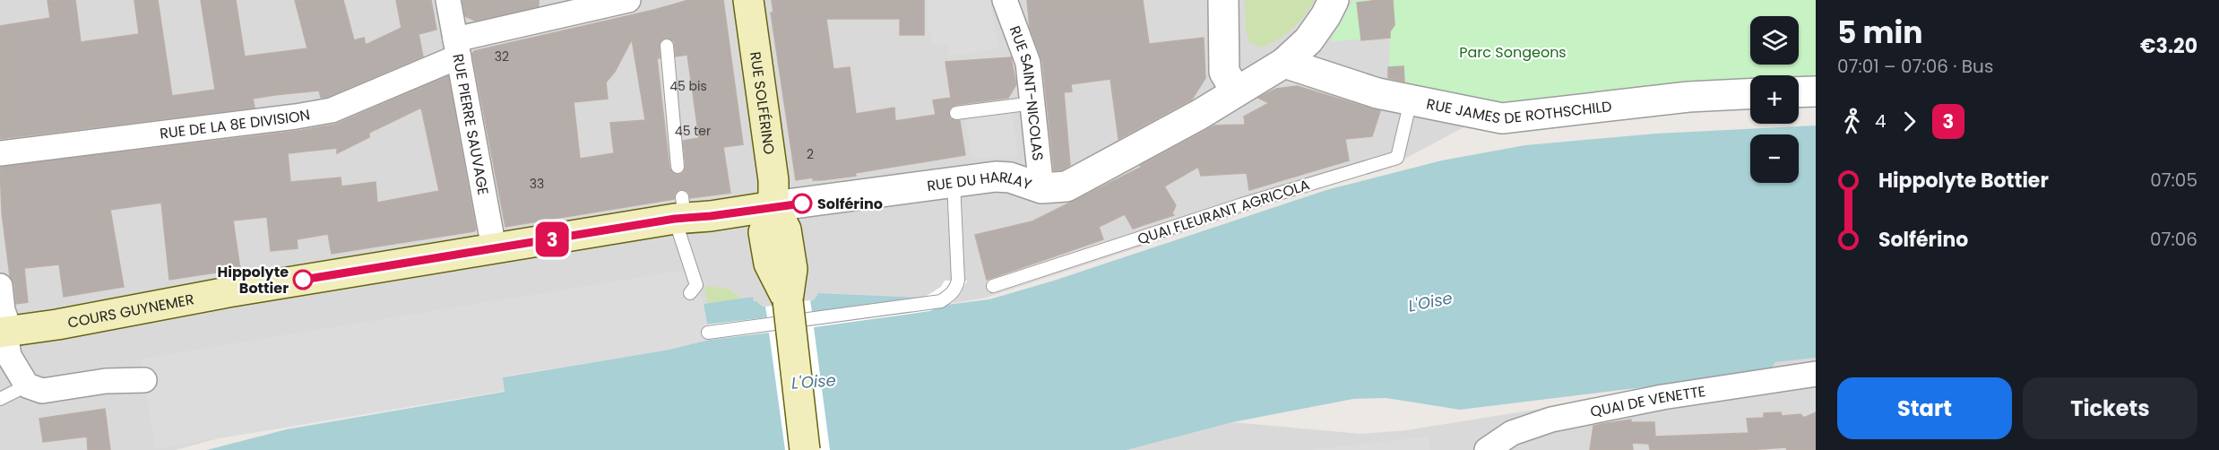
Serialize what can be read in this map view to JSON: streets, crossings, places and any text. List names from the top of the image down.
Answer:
{
  "streets": {
    "main road": ["RUE SOLFÉRINO", "COURS GUYNEMER"],
    "street": [
      "RUE SAINT-NICOLAS",
      "RUE JAMES DE ROTHSCHILD",
      "RUE DE LA 8E DIVISION",
      "RUE PIERRE SAUVAGE",
      "RUE DU HARLAY",
      "QUAI DE VENETTE"
    ],
    "lane": ["QUAI FLEURANT AGRICOLA"]
  },
  "crossings": [
    ["RUE SAINT-NICOLAS", "RUE DU HARLAY"],
    ["RUE SOLFÉRINO", "RUE DU HARLAY"],
    ["RUE SOLFÉRINO", "COURS GUYNEMER"],
    ["RUE JAMES DE ROTHSCHILD", "RUE DU HARLAY"],
    ["RUE JAMES DE ROTHSCHILD", "QUAI FLEURANT AGRICOLA"],
    ["RUE DE LA 8E DIVISION", "RUE PIERRE SAUVAGE"],
    ["RUE PIERRE SAUVAGE", "COURS GUYNEMER"],
    ["RUE DU HARLAY", "COURS GUYNEMER"]
  ],
  "water": ["L'Oise"],
  "parks": ["Parc Songeons"],
  "places": ["Solférino", "Hippolyte Bottier"],
  "lines": ["bus line 3"],
  "house_numbers": [
    "32",
    "45 bis",
    "45 ter",
    "2",
    "33"
  ],
  "page": {
    "on_map": "3",
    "heading": ["5 min", "07:01 – 07:06 · Bus", "€3.20"],
    "map_buttons": ["+", "−"],
    "legs": ["4", "3"],
    "list": [
      {
        "name": "Hippolyte Bottier",
        "value": "07:05"
      },
      {
        "name": "Solférino",
        "value": "07:06"
      }
    ],
    "buttons": ["Start", "Tickets"]
  }
}
